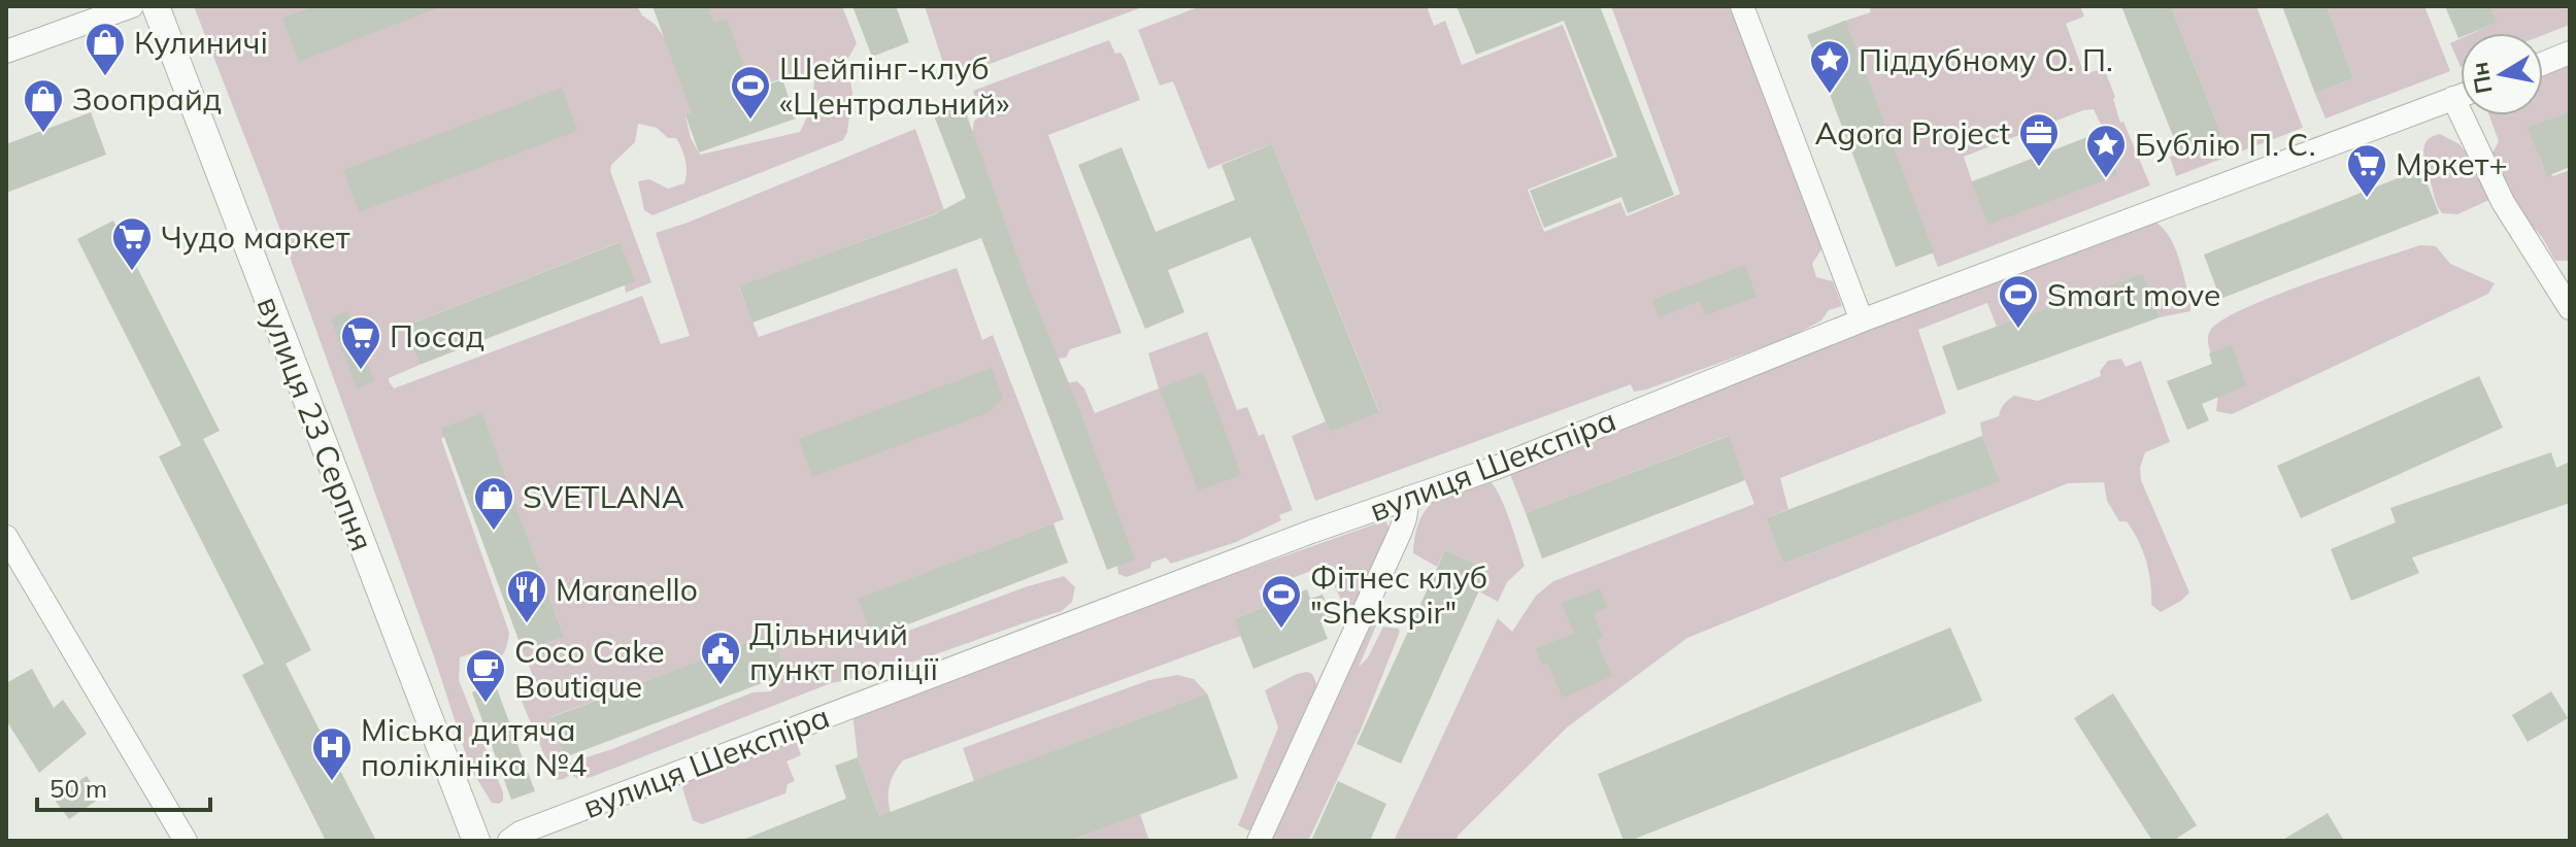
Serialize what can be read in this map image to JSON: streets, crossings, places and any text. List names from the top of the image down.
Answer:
{
  "streets": {
    "street": ["вулиця 23 Серпня", "вулиця Шекспіра"]
  },
  "places": {
    "shop": ["Кулиничі", "Зоопрайд", "SVETLANA"],
    "place": ["Піддубному О. П.", "Бублію П. С."],
    "sports": ["Шейпінг-клуб «Центральний»", "Smart move", "Фітнес клуб \"Shekspir\""],
    "office": ["Agora Project"],
    "supermarket": ["Мркет+", "Чудо маркет", "Посад"],
    "restaurant": ["Maranello"],
    "public building": ["Дільничий пункт поліції"],
    "cafe": ["Coco Cake Boutique"],
    "hospital": ["Міська дитяча поліклініка №4"]
  },
  "scale_bar": "50 m",
  "north": "left"
}
